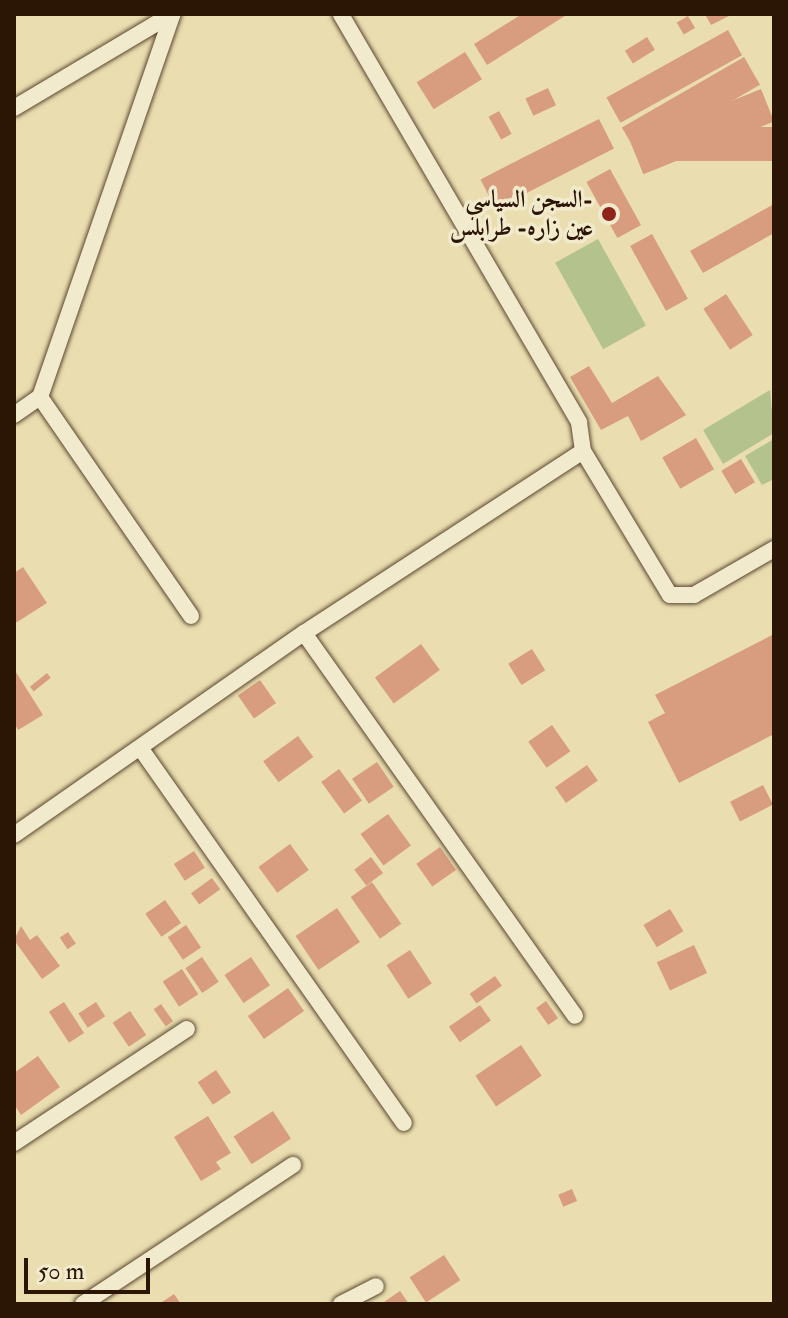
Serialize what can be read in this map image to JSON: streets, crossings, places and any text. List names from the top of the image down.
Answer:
{
  "places": ["السجن السياسي- عين زاره- طرابلس"],
  "scale_bar": "50 m"
}
